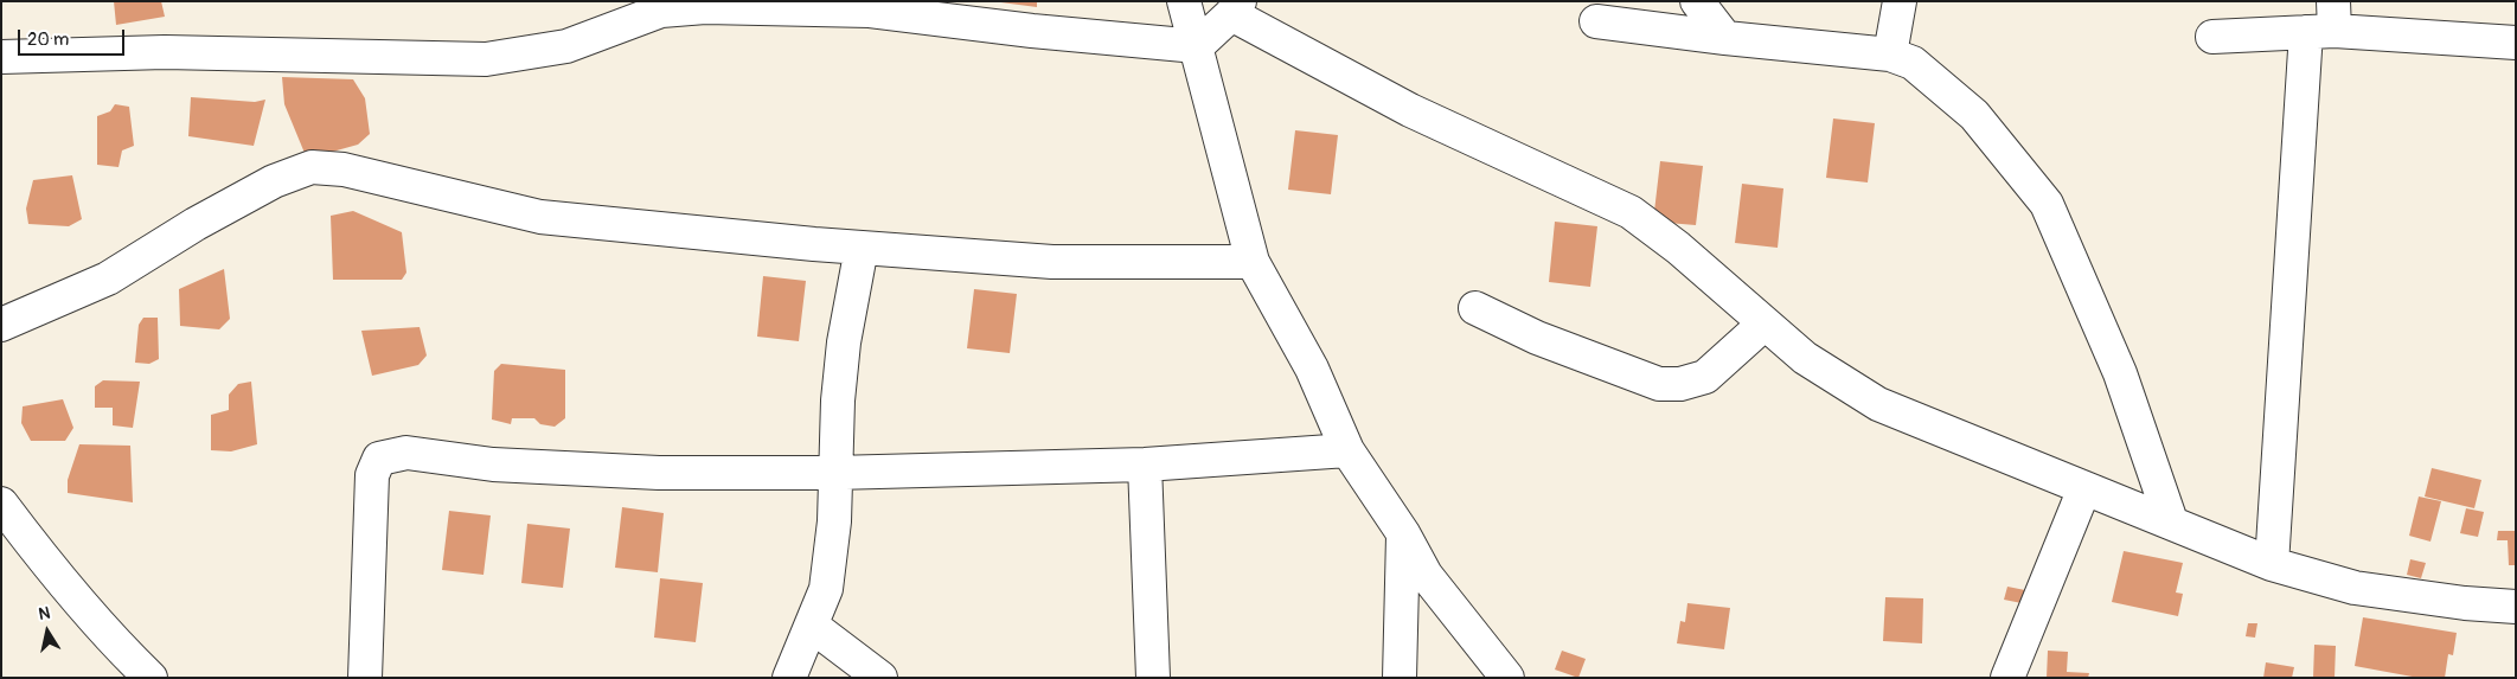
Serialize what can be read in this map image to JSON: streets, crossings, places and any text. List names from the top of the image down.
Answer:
{
  "scale_bar": "20 m",
  "north": "top"
}
